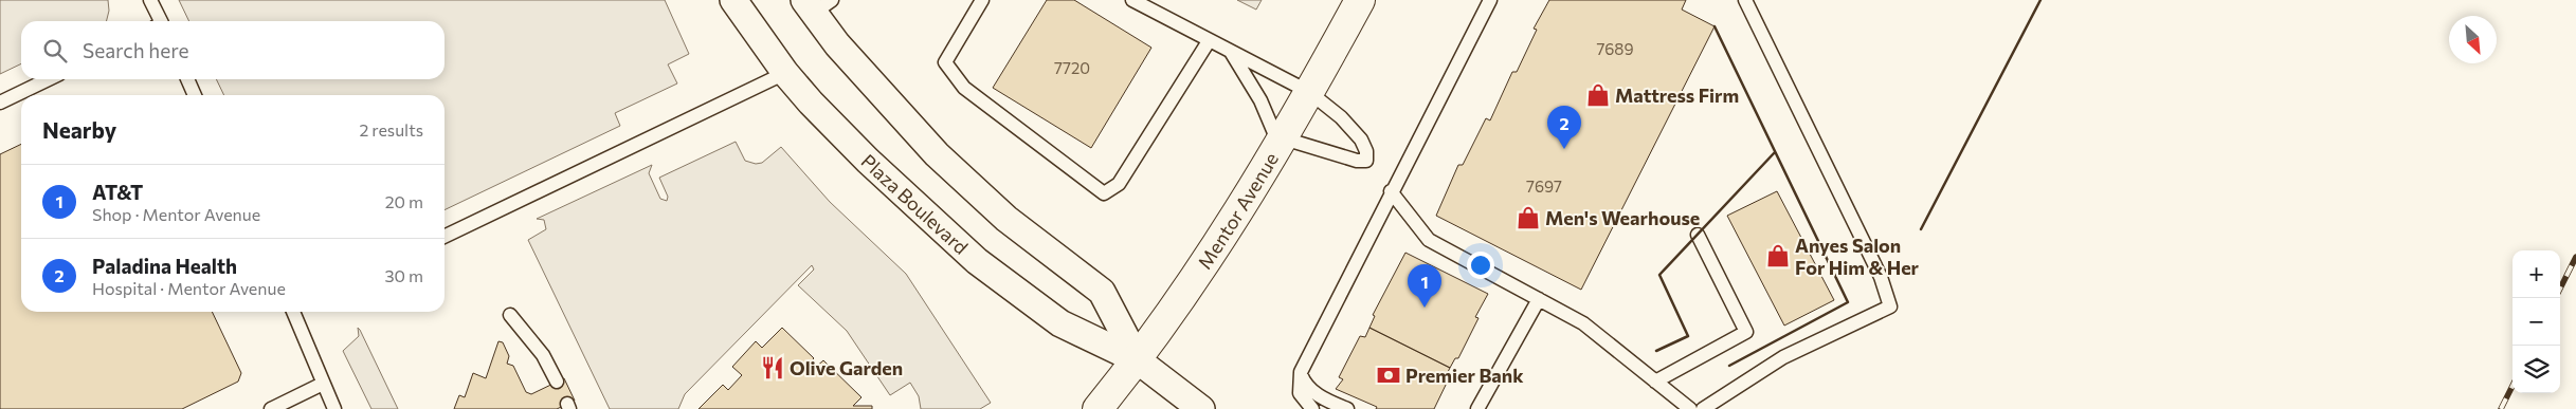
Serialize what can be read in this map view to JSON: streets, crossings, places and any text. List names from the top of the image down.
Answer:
{
  "streets": {
    "main road": ["Mentor Avenue"],
    "street": ["Plaza Boulevard"]
  },
  "crossings": [
    ["Plaza Boulevard", "Mentor Avenue"]
  ],
  "places": {
    "shop": ["Mattress Firm", "Men's Wearhouse", "Anyes Salon For Him & Her"],
    "restaurant": ["Olive Garden"],
    "bank": ["Premier Bank"]
  },
  "house_numbers": ["7689", "7720", "7697"],
  "north": "bottom right",
  "page": {
    "search": "Search here",
    "heading": ["Nearby", "2 results"],
    "pins": ["2", "1"],
    "list": [
      {
        "mark": "1",
        "name": "AT&T",
        "note": "Shop · Mentor Avenue",
        "value": "20 m"
      },
      {
        "mark": "2",
        "name": "Paladina Health",
        "note": "Hospital · Mentor Avenue",
        "value": "30 m"
      }
    ],
    "map_buttons": ["+", "−"]
  }
}
